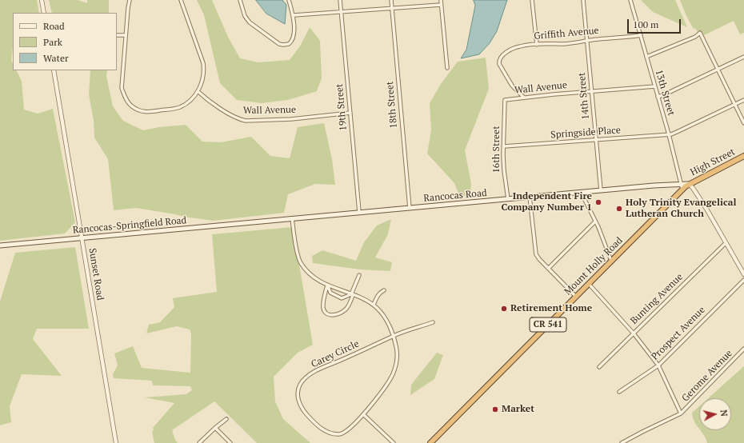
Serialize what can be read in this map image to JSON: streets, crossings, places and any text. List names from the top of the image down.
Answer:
{
  "streets": {
    "highway": ["High Street", "Mount Holly Road", "CR 541"],
    "main road": ["Rancocas Road", "Rancocas-Springfield Road"],
    "street": [
      "Griffith Avenue",
      "Wall Avenue",
      "13th Street",
      "14th Street",
      "18th Street",
      "19th Street",
      "Springside Place",
      "16th Street",
      "Sunset Road",
      "Bunting Avenue",
      "Prospect Avenue",
      "Carey Circle",
      "Gerome Avenue"
    ]
  },
  "crossings": [
    ["Griffith Avenue", "Wall Avenue"],
    ["Griffith Avenue", "13th Street"],
    ["Griffith Avenue", "14th Street"],
    ["Wall Avenue", "13th Street"],
    ["Wall Avenue", "14th Street"],
    ["Wall Avenue", "19th Street"],
    ["Wall Avenue", "16th Street"],
    ["13th Street", "Springside Place"],
    ["13th Street", "Rancocas Road"],
    ["13th Street", "Mount Holly Road"],
    ["14th Street", "Springside Place"],
    ["14th Street", "Rancocas Road"],
    ["18th Street", "Rancocas Road"],
    ["19th Street", "Rancocas Road"],
    ["Springside Place", "16th Street"],
    ["16th Street", "Rancocas Road"],
    ["High Street", "Mount Holly Road"],
    ["Rancocas Road", "Rancocas-Springfield Road"],
    ["Rancocas Road", "Mount Holly Road"],
    ["Rancocas-Springfield Road", "Sunset Road"]
  ],
  "places": [
    "Independent Fire Company Number 1",
    "Holy Trinity Evangelical Lutheran Church",
    "Retirement Home",
    "Market"
  ],
  "legend": ["Road", "Park", "Water"],
  "scale_bar": "100 m",
  "north": "right"
}
